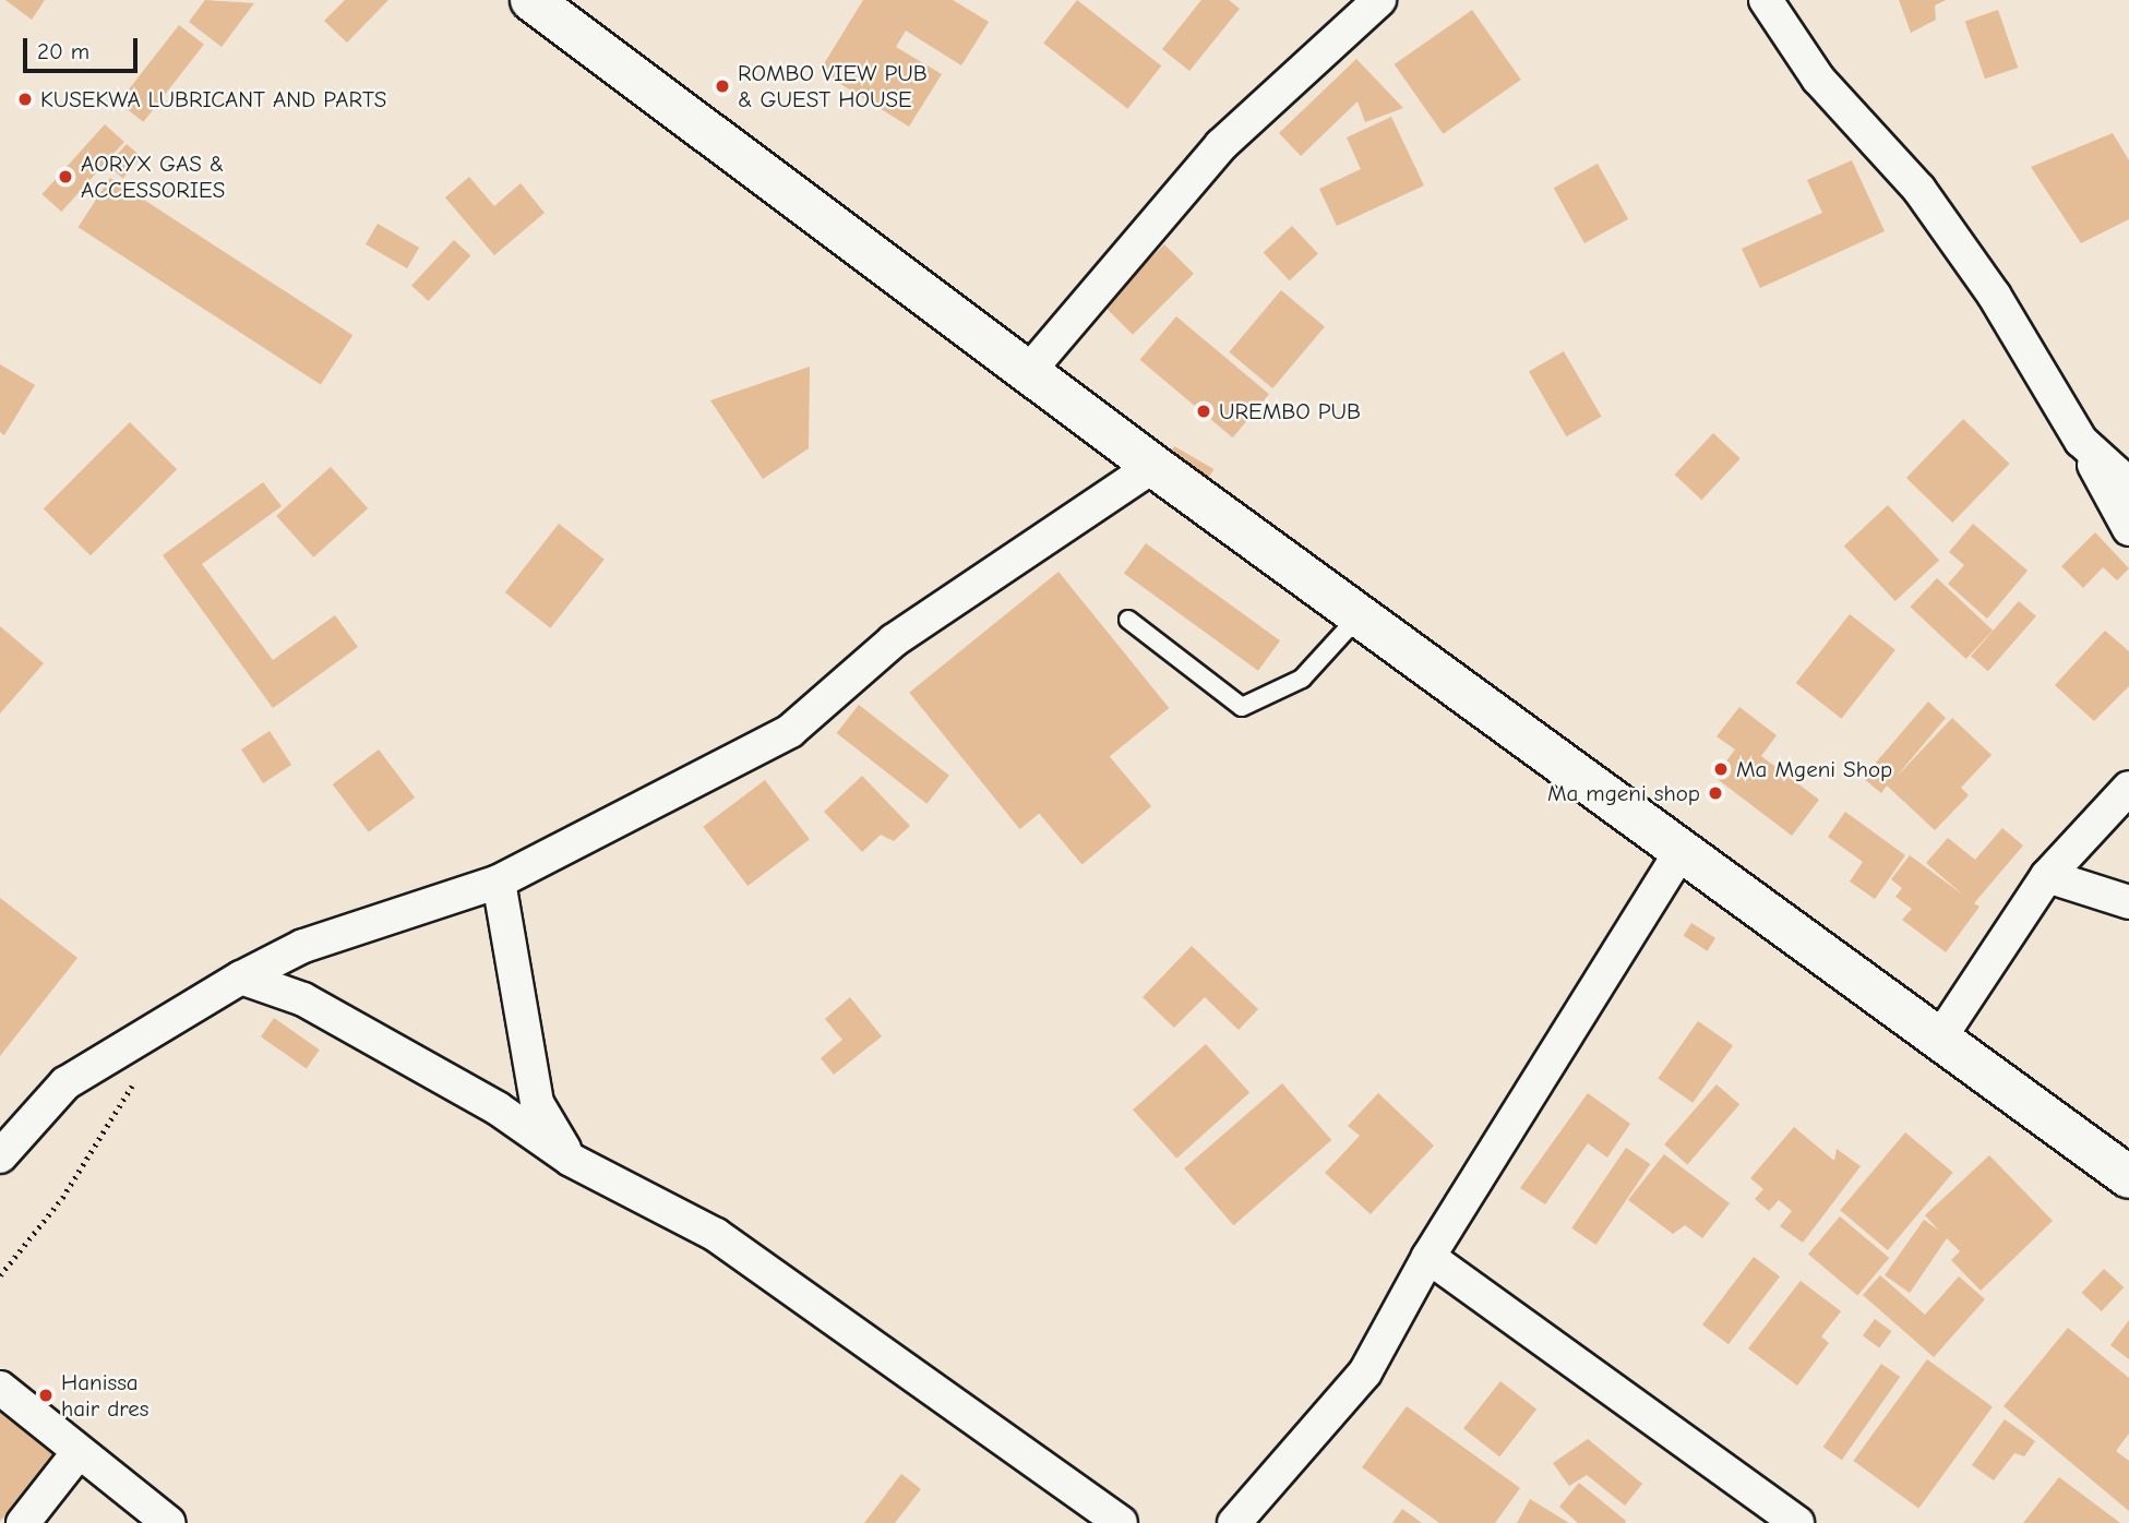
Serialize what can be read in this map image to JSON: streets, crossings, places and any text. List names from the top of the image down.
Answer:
{
  "places": [
    "ROMBO VIEW PUB & GUEST HOUSE",
    "KUSEKWA LUBRICANT AND PARTS",
    "AORYX GAS & ACCESSORIES",
    "UREMBO PUB",
    "Ma Mgeni Shop",
    "Ma mgeni shop",
    "Hanissa hair dres"
  ],
  "scale_bar": "20 m"
}
